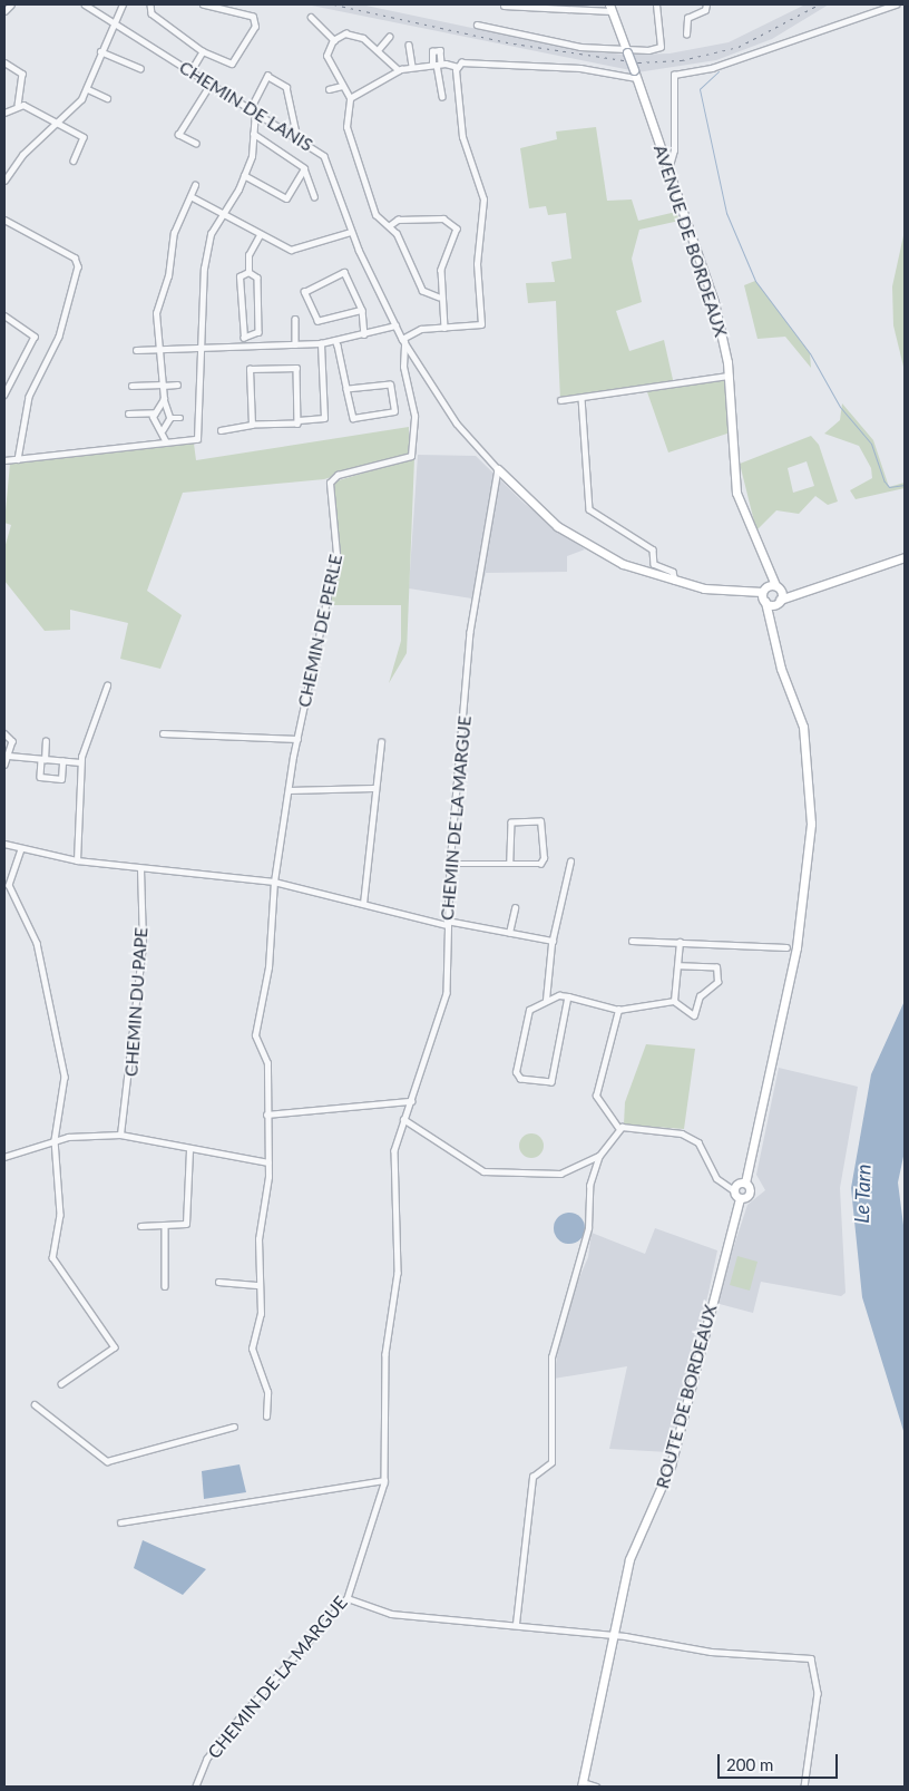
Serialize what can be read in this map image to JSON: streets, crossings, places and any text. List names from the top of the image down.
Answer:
{
  "streets": {
    "main road": ["AVENUE DE BORDEAUX", "ROUTE DE BORDEAUX"],
    "street": [
      "CHEMIN DE LANIS",
      "CHEMIN DE PERLE",
      "CHEMIN DE LA MARGUE",
      "CHEMIN DU PAPE"
    ]
  },
  "crossings": [
    ["CHEMIN DE LANIS", "CHEMIN DE PERLE"]
  ],
  "water": ["Le Tarn"],
  "scale_bar": "200 m"
}
